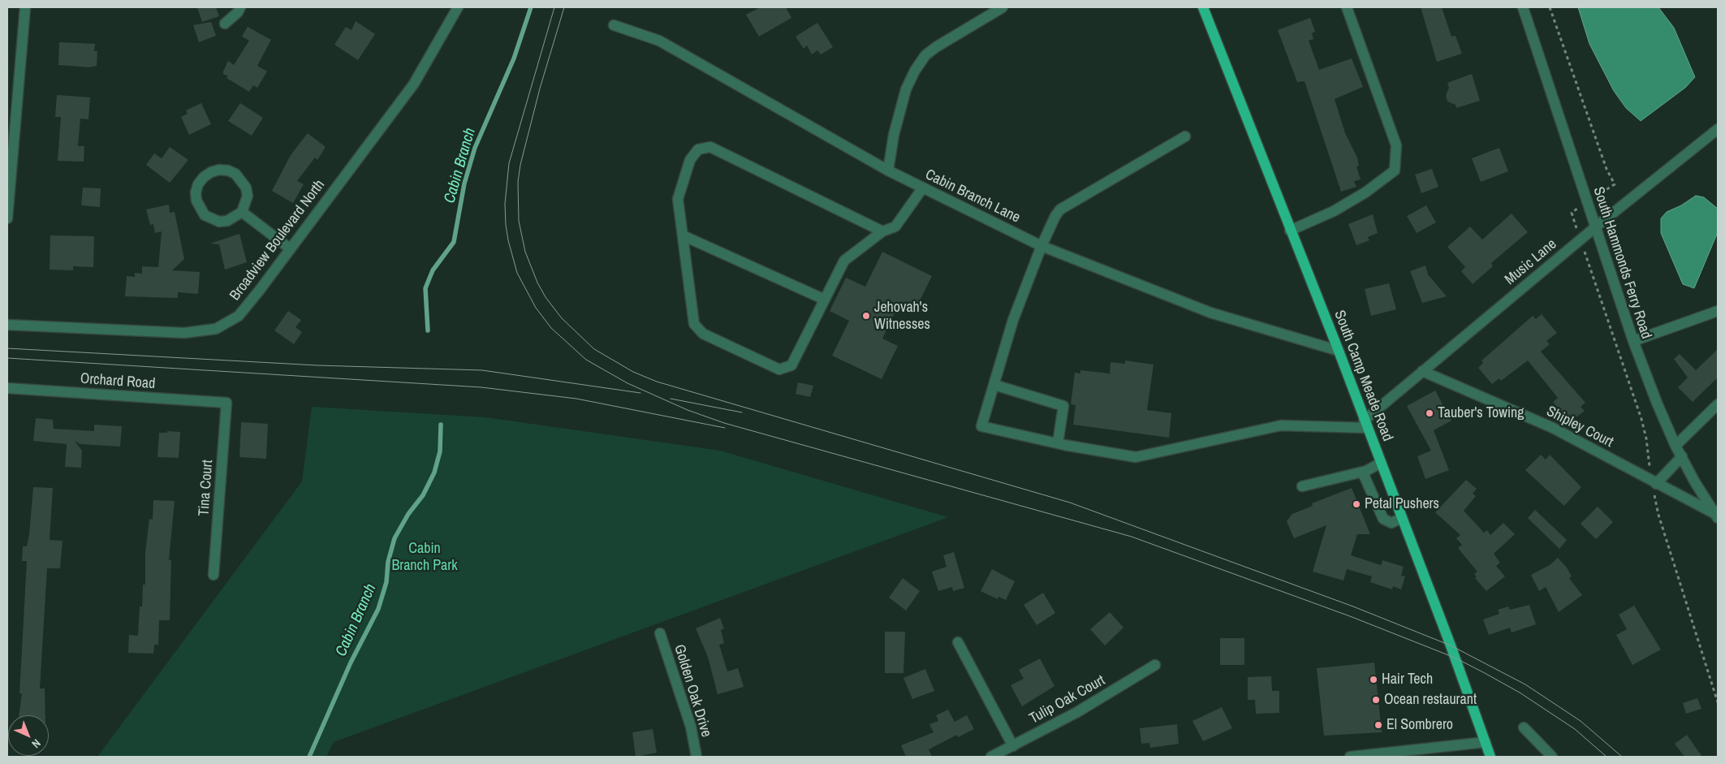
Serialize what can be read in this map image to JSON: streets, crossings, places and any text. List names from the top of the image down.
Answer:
{
  "streets": {
    "main road": ["South Camp Meade Road"],
    "street": [
      "Cabin Branch Lane",
      "Broadview Boulevard North",
      "Music Lane",
      "South Hammonds Ferry Road",
      "Orchard Road",
      "Shipley Court",
      "Tina Court",
      "Golden Oak Drive",
      "Tulip Oak Court"
    ]
  },
  "crossings": [
    ["Cabin Branch Lane", "South Camp Meade Road"],
    ["Music Lane", "South Hammonds Ferry Road"],
    ["Music Lane", "South Camp Meade Road"],
    ["Music Lane", "Shipley Court"],
    ["South Hammonds Ferry Road", "Shipley Court"],
    ["Orchard Road", "Tina Court"]
  ],
  "water": ["Cabin Branch"],
  "parks": ["Cabin Branch Park"],
  "places": [
    "Jehovah's Witnesses",
    "Tauber's Towing",
    "Petal Pushers",
    "Hair Tech",
    "Ocean restaurant",
    "El Sombrero"
  ],
  "north": "bottom right"
}
